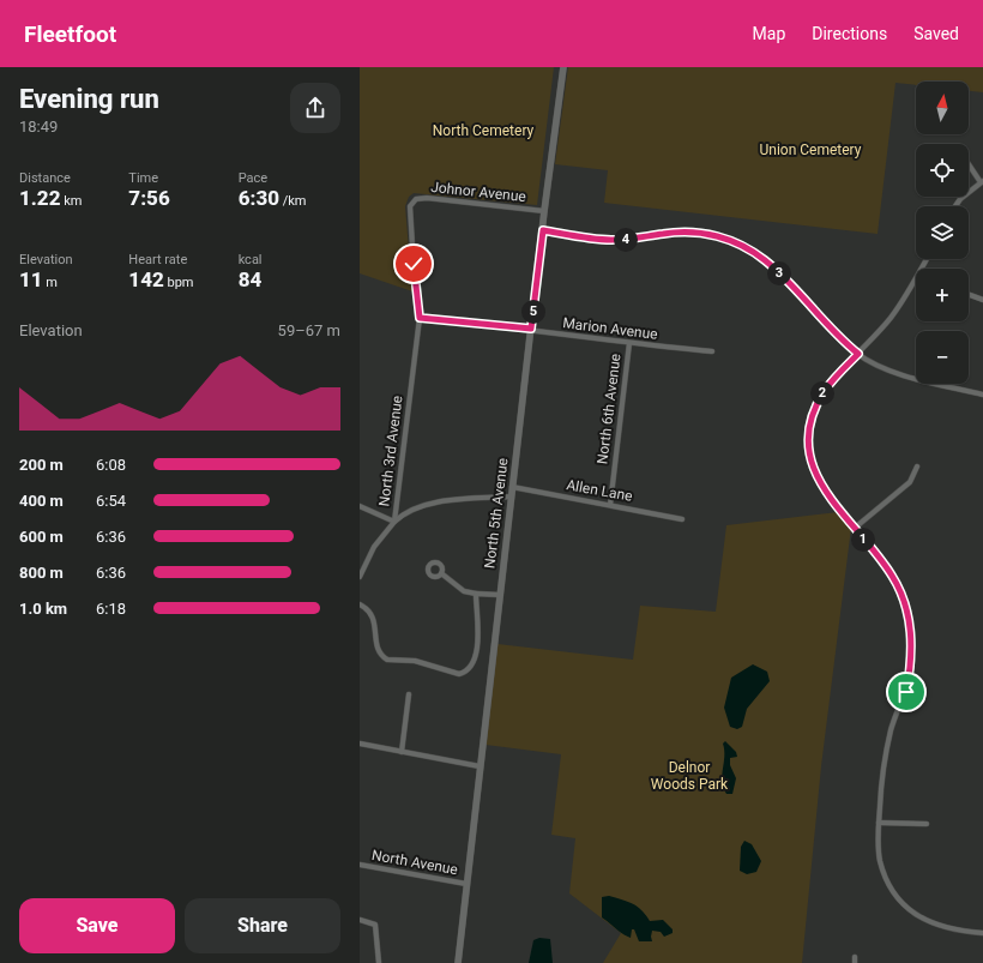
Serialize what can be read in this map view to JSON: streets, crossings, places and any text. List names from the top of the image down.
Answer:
{
  "streets": {
    "main road": ["North 5th Avenue"],
    "street": [
      "Johnor Avenue",
      "Marion Avenue",
      "North 6th Avenue",
      "North 3rd Avenue",
      "Allen Lane",
      "North Avenue"
    ]
  },
  "crossings": [
    ["Johnor Avenue", "Marion Avenue"],
    ["Johnor Avenue", "North 3rd Avenue"],
    ["Johnor Avenue", "North 5th Avenue"],
    ["Marion Avenue", "North 6th Avenue"],
    ["Marion Avenue", "North 3rd Avenue"],
    ["Marion Avenue", "North 5th Avenue"],
    ["North 6th Avenue", "Allen Lane"],
    ["Allen Lane", "North 5th Avenue"],
    ["North 5th Avenue", "North Avenue"]
  ],
  "parks": ["North Cemetery", "Union Cemetery", "Delnor Woods Park"],
  "north": "top",
  "page": {
    "header": "Fleetfoot",
    "nav": ["Map", "Directions", "Saved"],
    "heading": ["Evening run", "18:49"],
    "map_buttons": ["+", "−"],
    "stats": [
      ["Distance", "1.22 km"],
      ["Time", "7:56"],
      ["Pace", "6:30 /km"],
      ["Elevation", "11 m"],
      ["Heart rate", "142 bpm"],
      ["kcal", "84"]
    ],
    "pins": [
      "4",
      "3",
      "5",
      "2",
      "1"
    ],
    "chart": ["Elevation", "59–67 m"],
    "list": [
      {
        "name": "200 m",
        "note": "6:08"
      },
      {
        "name": "400 m",
        "note": "6:54"
      },
      {
        "name": "600 m",
        "note": "6:36"
      },
      {
        "name": "800 m",
        "note": "6:36"
      },
      {
        "name": "1.0 km",
        "note": "6:18"
      }
    ],
    "buttons": ["Save", "Share"]
  }
}
